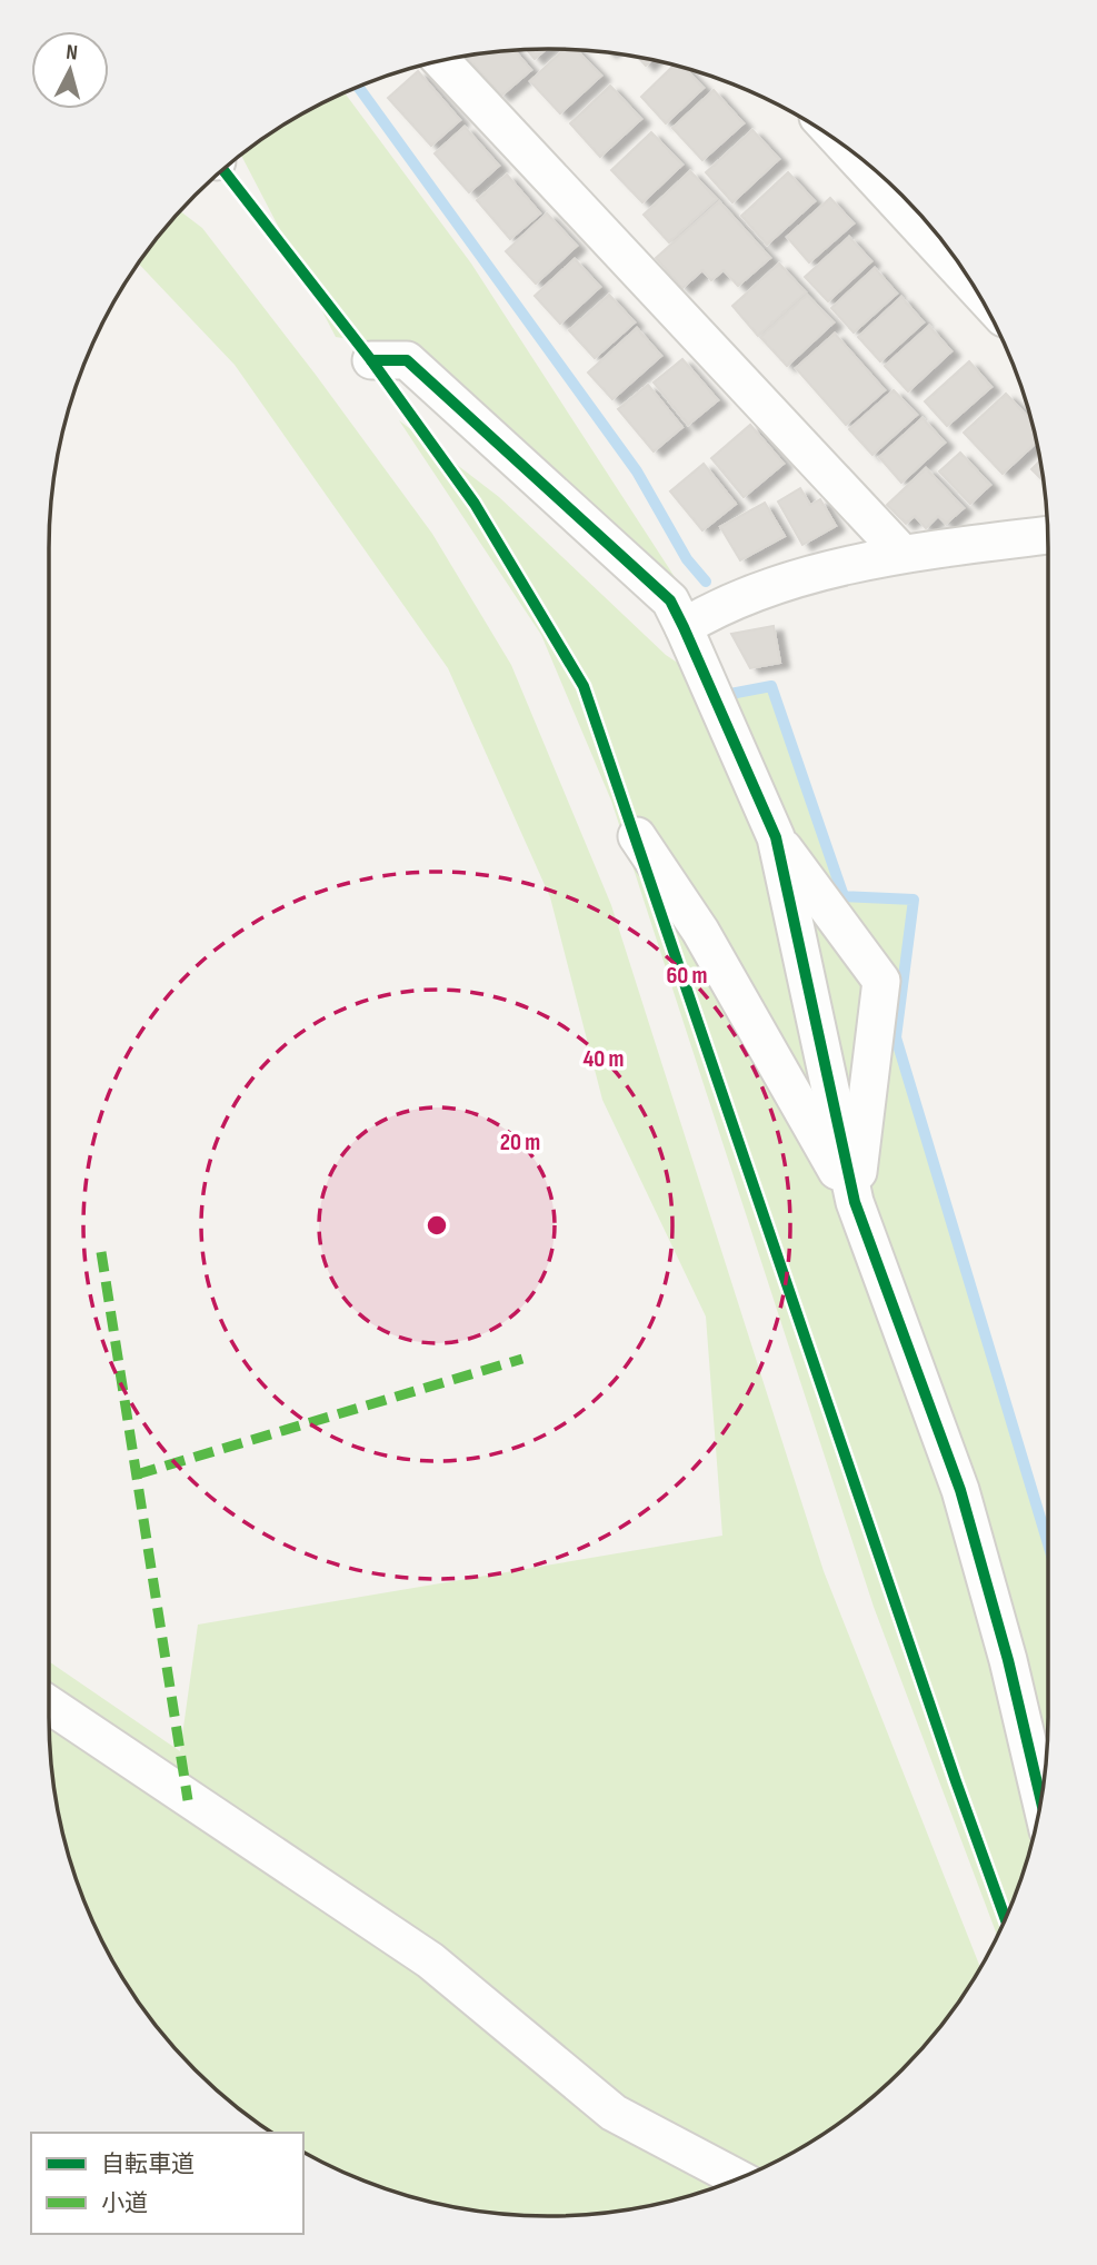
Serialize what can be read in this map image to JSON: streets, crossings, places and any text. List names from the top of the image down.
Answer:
{
  "legend": ["自転車道", "小道"],
  "north": "top",
  "rings": ["60 m", "40 m", "20 m"]
}
